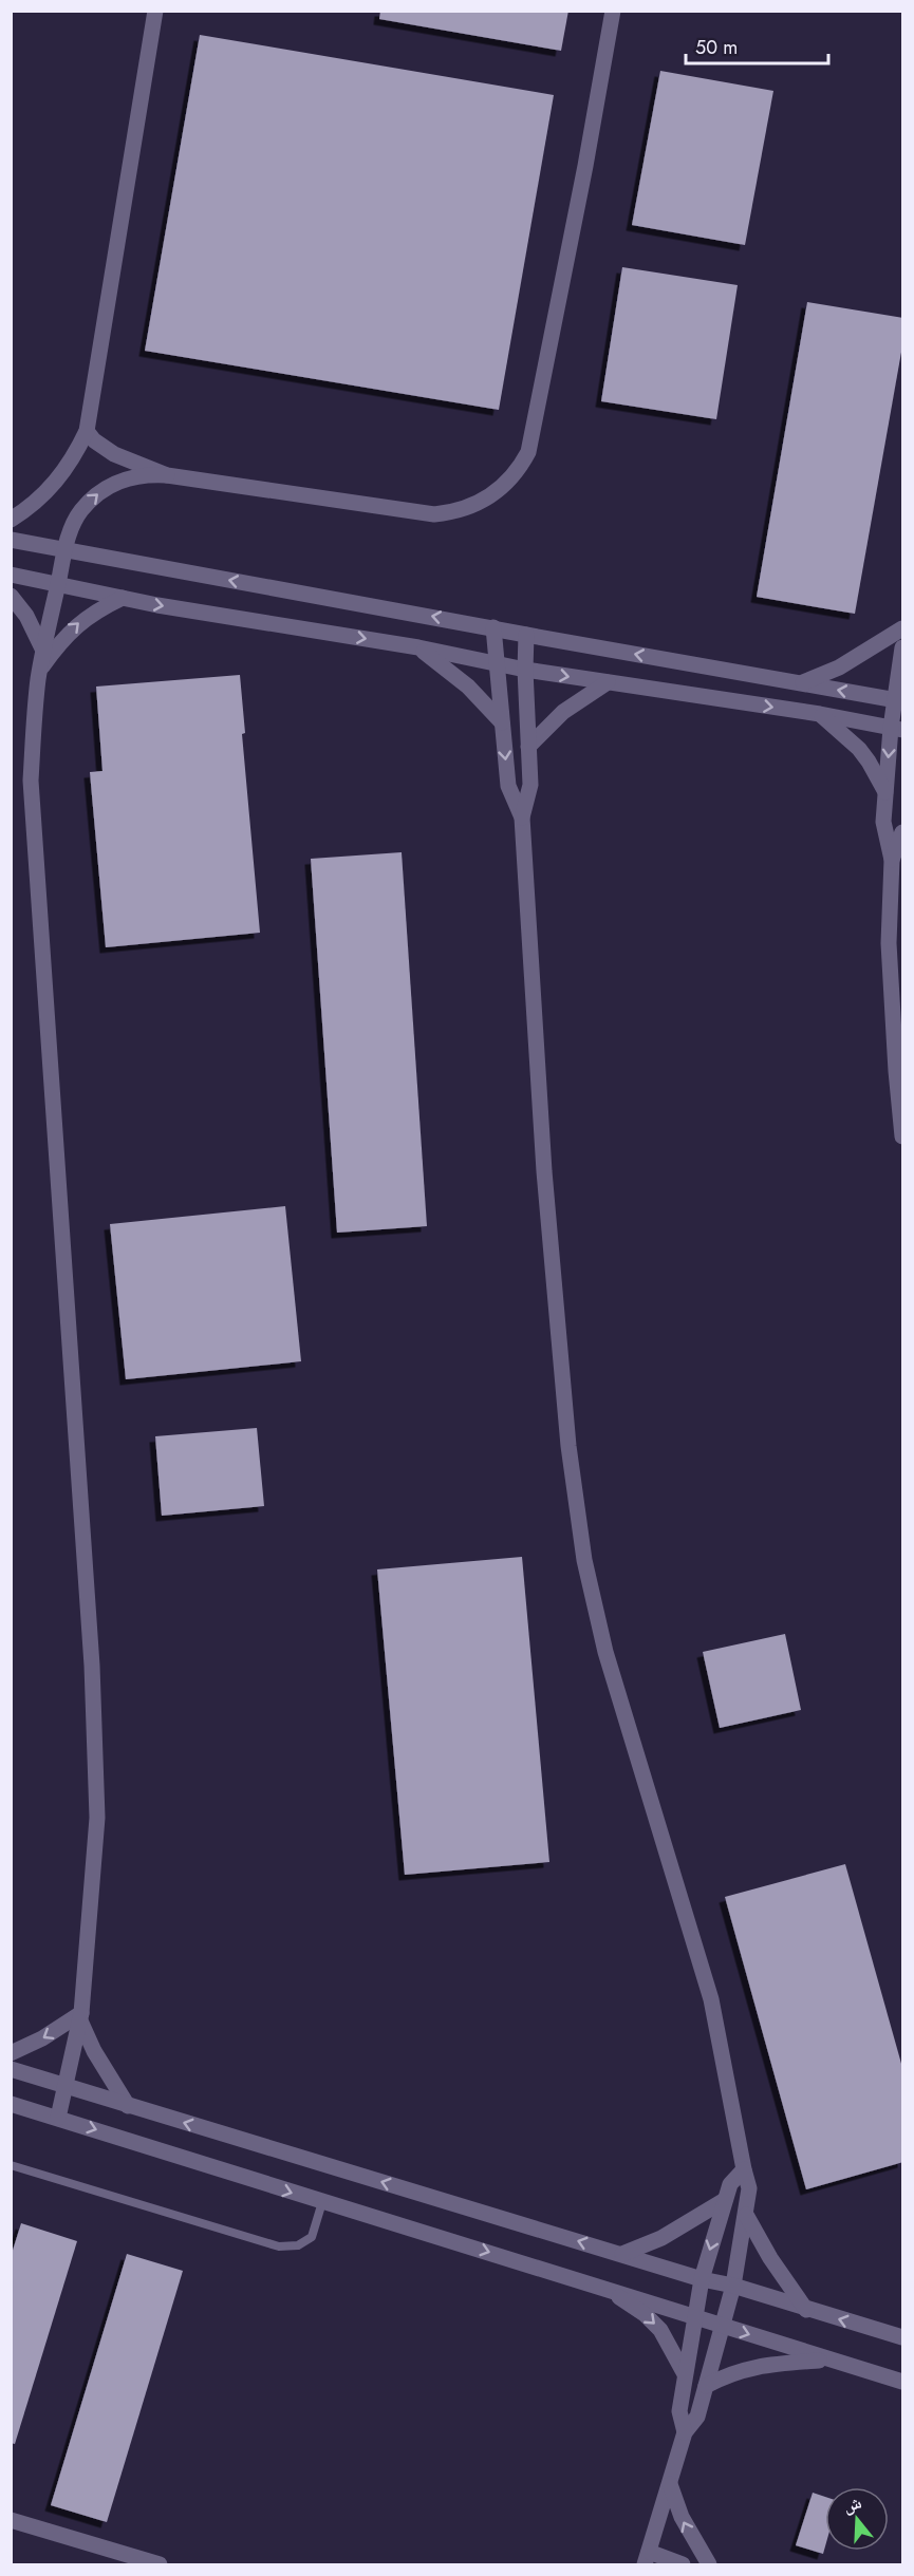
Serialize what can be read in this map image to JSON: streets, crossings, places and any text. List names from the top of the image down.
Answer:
{
  "scale_bar": "50 m",
  "north": "top"
}
